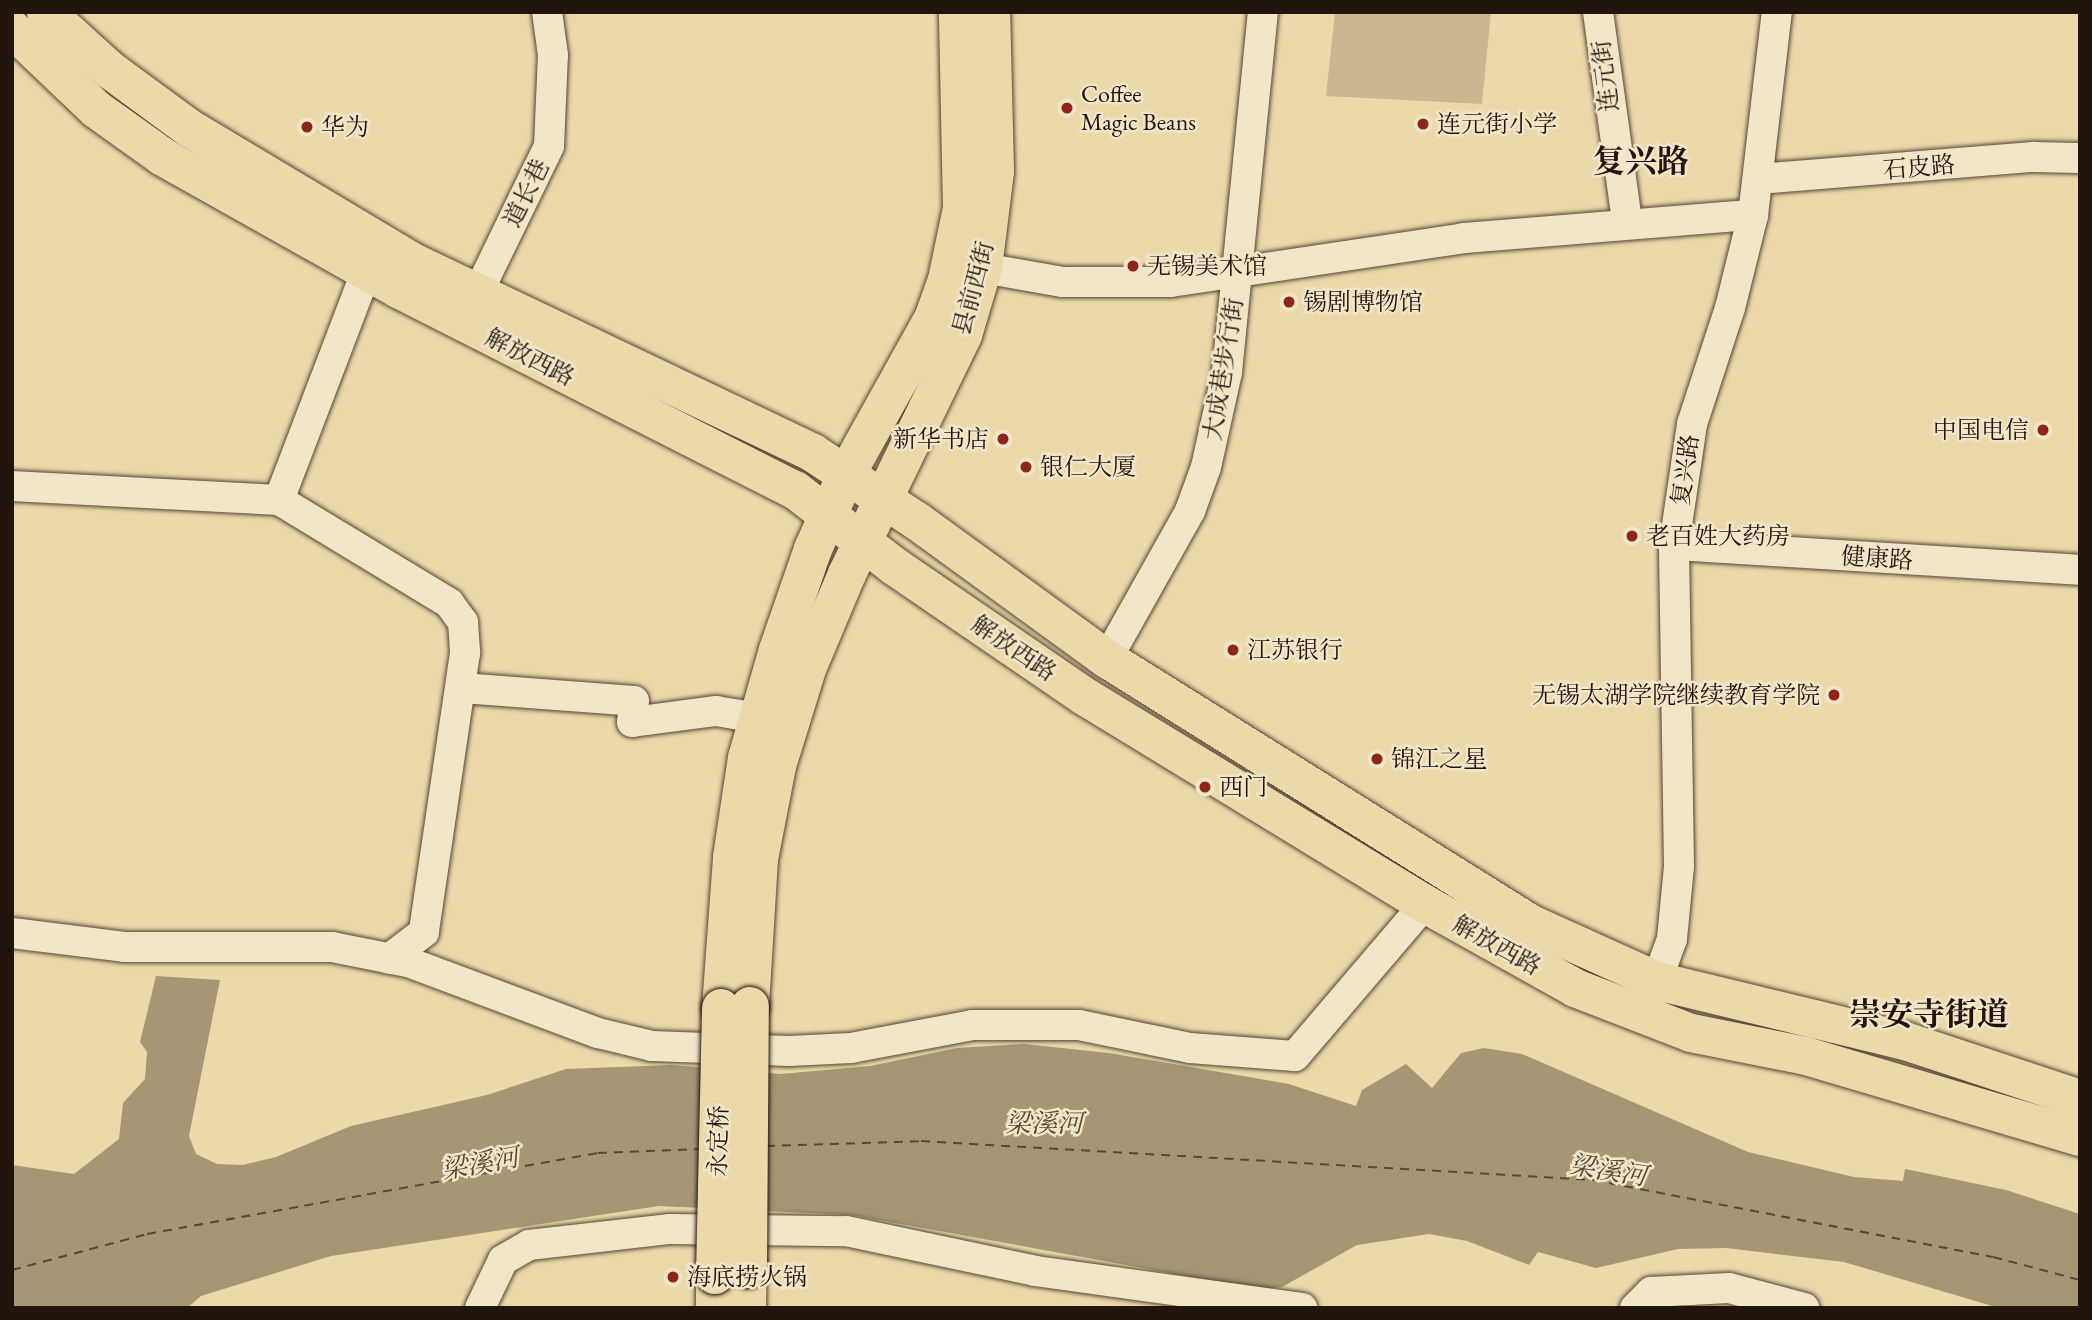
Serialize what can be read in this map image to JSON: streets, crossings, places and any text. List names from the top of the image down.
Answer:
{
  "streets": {
    "main road": ["县前西街", "解放西路", "永定桥"],
    "street": [
      "连元街",
      "石皮路",
      "道长巷",
      "大成巷步行街",
      "复兴路",
      "健康路"
    ]
  },
  "crossings": [
    ["石皮路", "复兴路"],
    ["道长巷", "解放西路"],
    ["县前西街", "解放西路"],
    ["县前西街", "永定桥"],
    ["解放西路", "大成巷步行街"],
    ["解放西路", "复兴路"],
    ["复兴路", "健康路"]
  ],
  "districts": ["复兴路", "崇安寺街道"],
  "water": ["梁溪河"],
  "places": [
    "Coffee Magic Beans",
    "连元街小学",
    "华为",
    "无锡美术馆",
    "锡剧博物馆",
    "中国电信",
    "新华书店",
    "银仁大厦",
    "老百姓大药房",
    "江苏银行",
    "无锡太湖学院继续教育学院",
    "锦江之星",
    "西门",
    "海底捞火锅"
  ]
}
